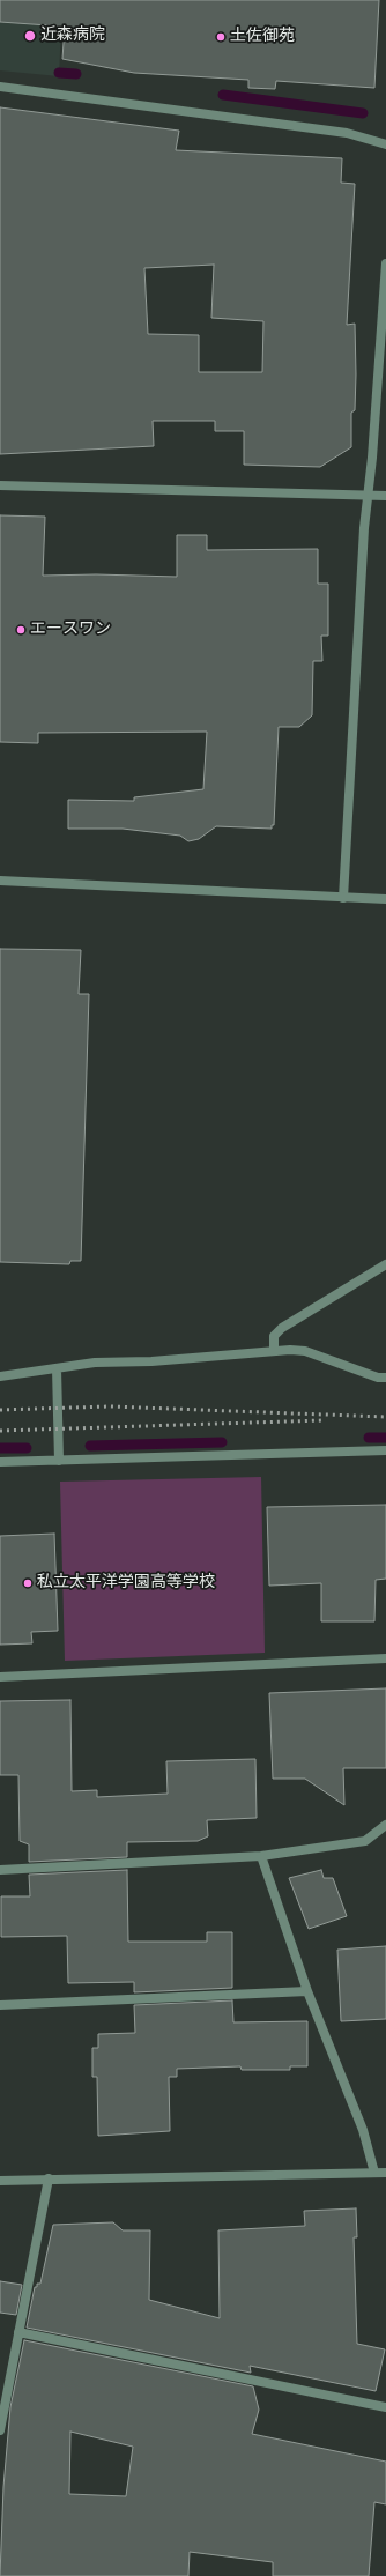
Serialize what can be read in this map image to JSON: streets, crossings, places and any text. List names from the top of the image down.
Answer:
{
  "places": [
    "近森病院",
    "土佐御苑",
    "エースワン",
    "私立太平洋学園高等学校"
  ]
}
